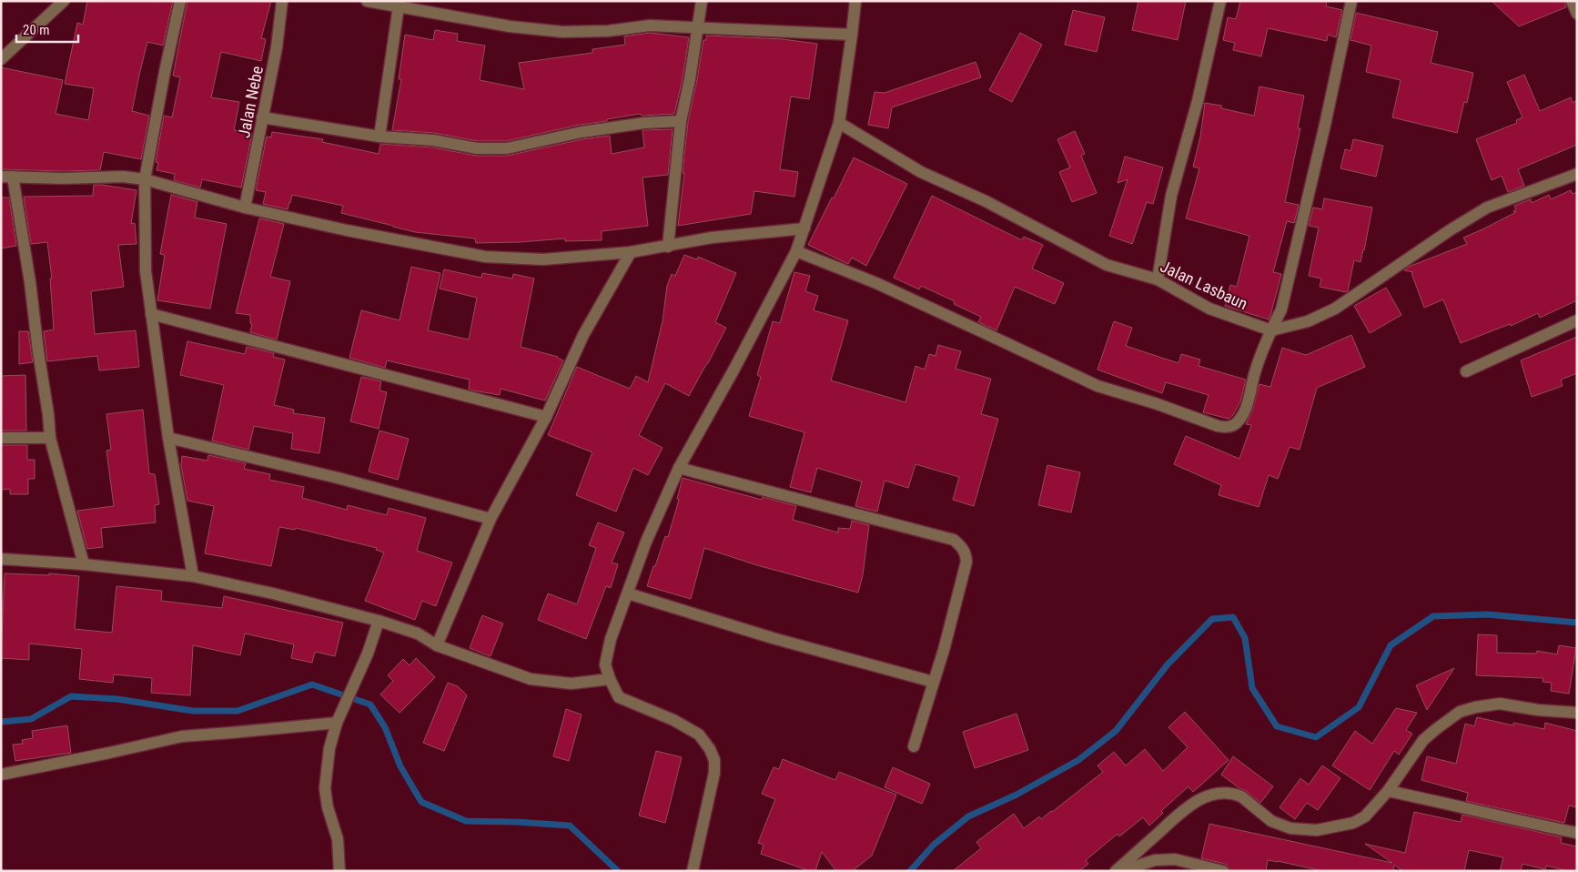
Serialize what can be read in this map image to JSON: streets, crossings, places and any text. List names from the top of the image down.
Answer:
{
  "streets": {
    "street": ["Jalan Nebe", "Jalan Lasbaun"]
  },
  "scale_bar": "20 m"
}
